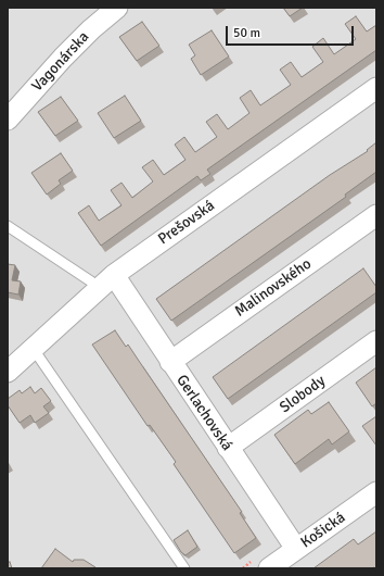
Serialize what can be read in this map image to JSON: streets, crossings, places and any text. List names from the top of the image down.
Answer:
{
  "streets": {
    "street": [
      "Vagonárska",
      "Prešovská",
      "Malinovského",
      "Slobody",
      "Gerlachovská",
      "Košická"
    ]
  },
  "crossings": [
    ["Prešovská", "Gerlachovská"],
    ["Malinovského", "Gerlachovská"],
    ["Slobody", "Gerlachovská"],
    ["Gerlachovská", "Košická"]
  ],
  "scale_bar": "50 m"
}
